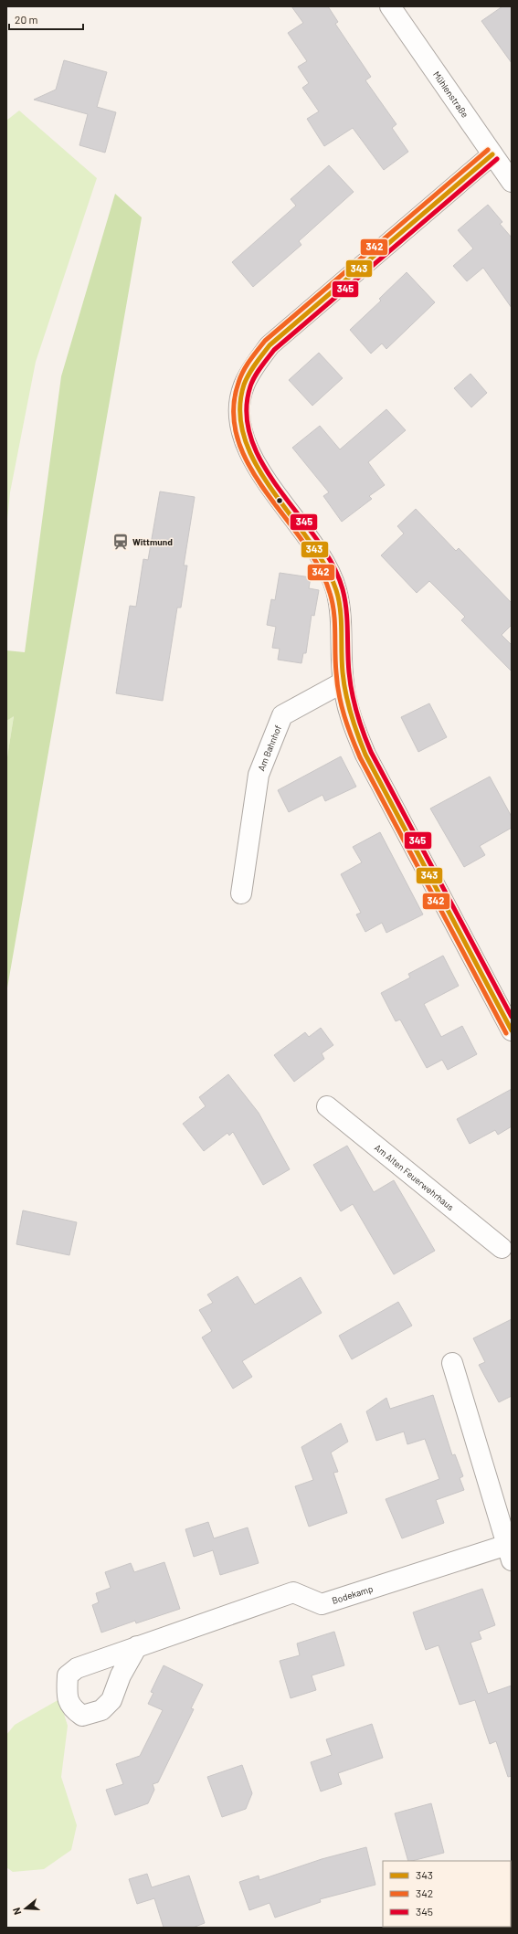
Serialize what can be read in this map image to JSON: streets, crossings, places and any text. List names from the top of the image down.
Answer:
{
  "streets": {
    "street": [
      "Mühlenstraße",
      "Am Bahnhof",
      "Am Alten Feuerwehrhaus",
      "Bodekamp"
    ]
  },
  "places": {
    "station": ["Wittmund"]
  },
  "lines": ["transit line 342", "transit line 343", "transit line 345"],
  "legend": ["343", "342", "345"],
  "scale_bar": "20 m",
  "north": "left"
}
